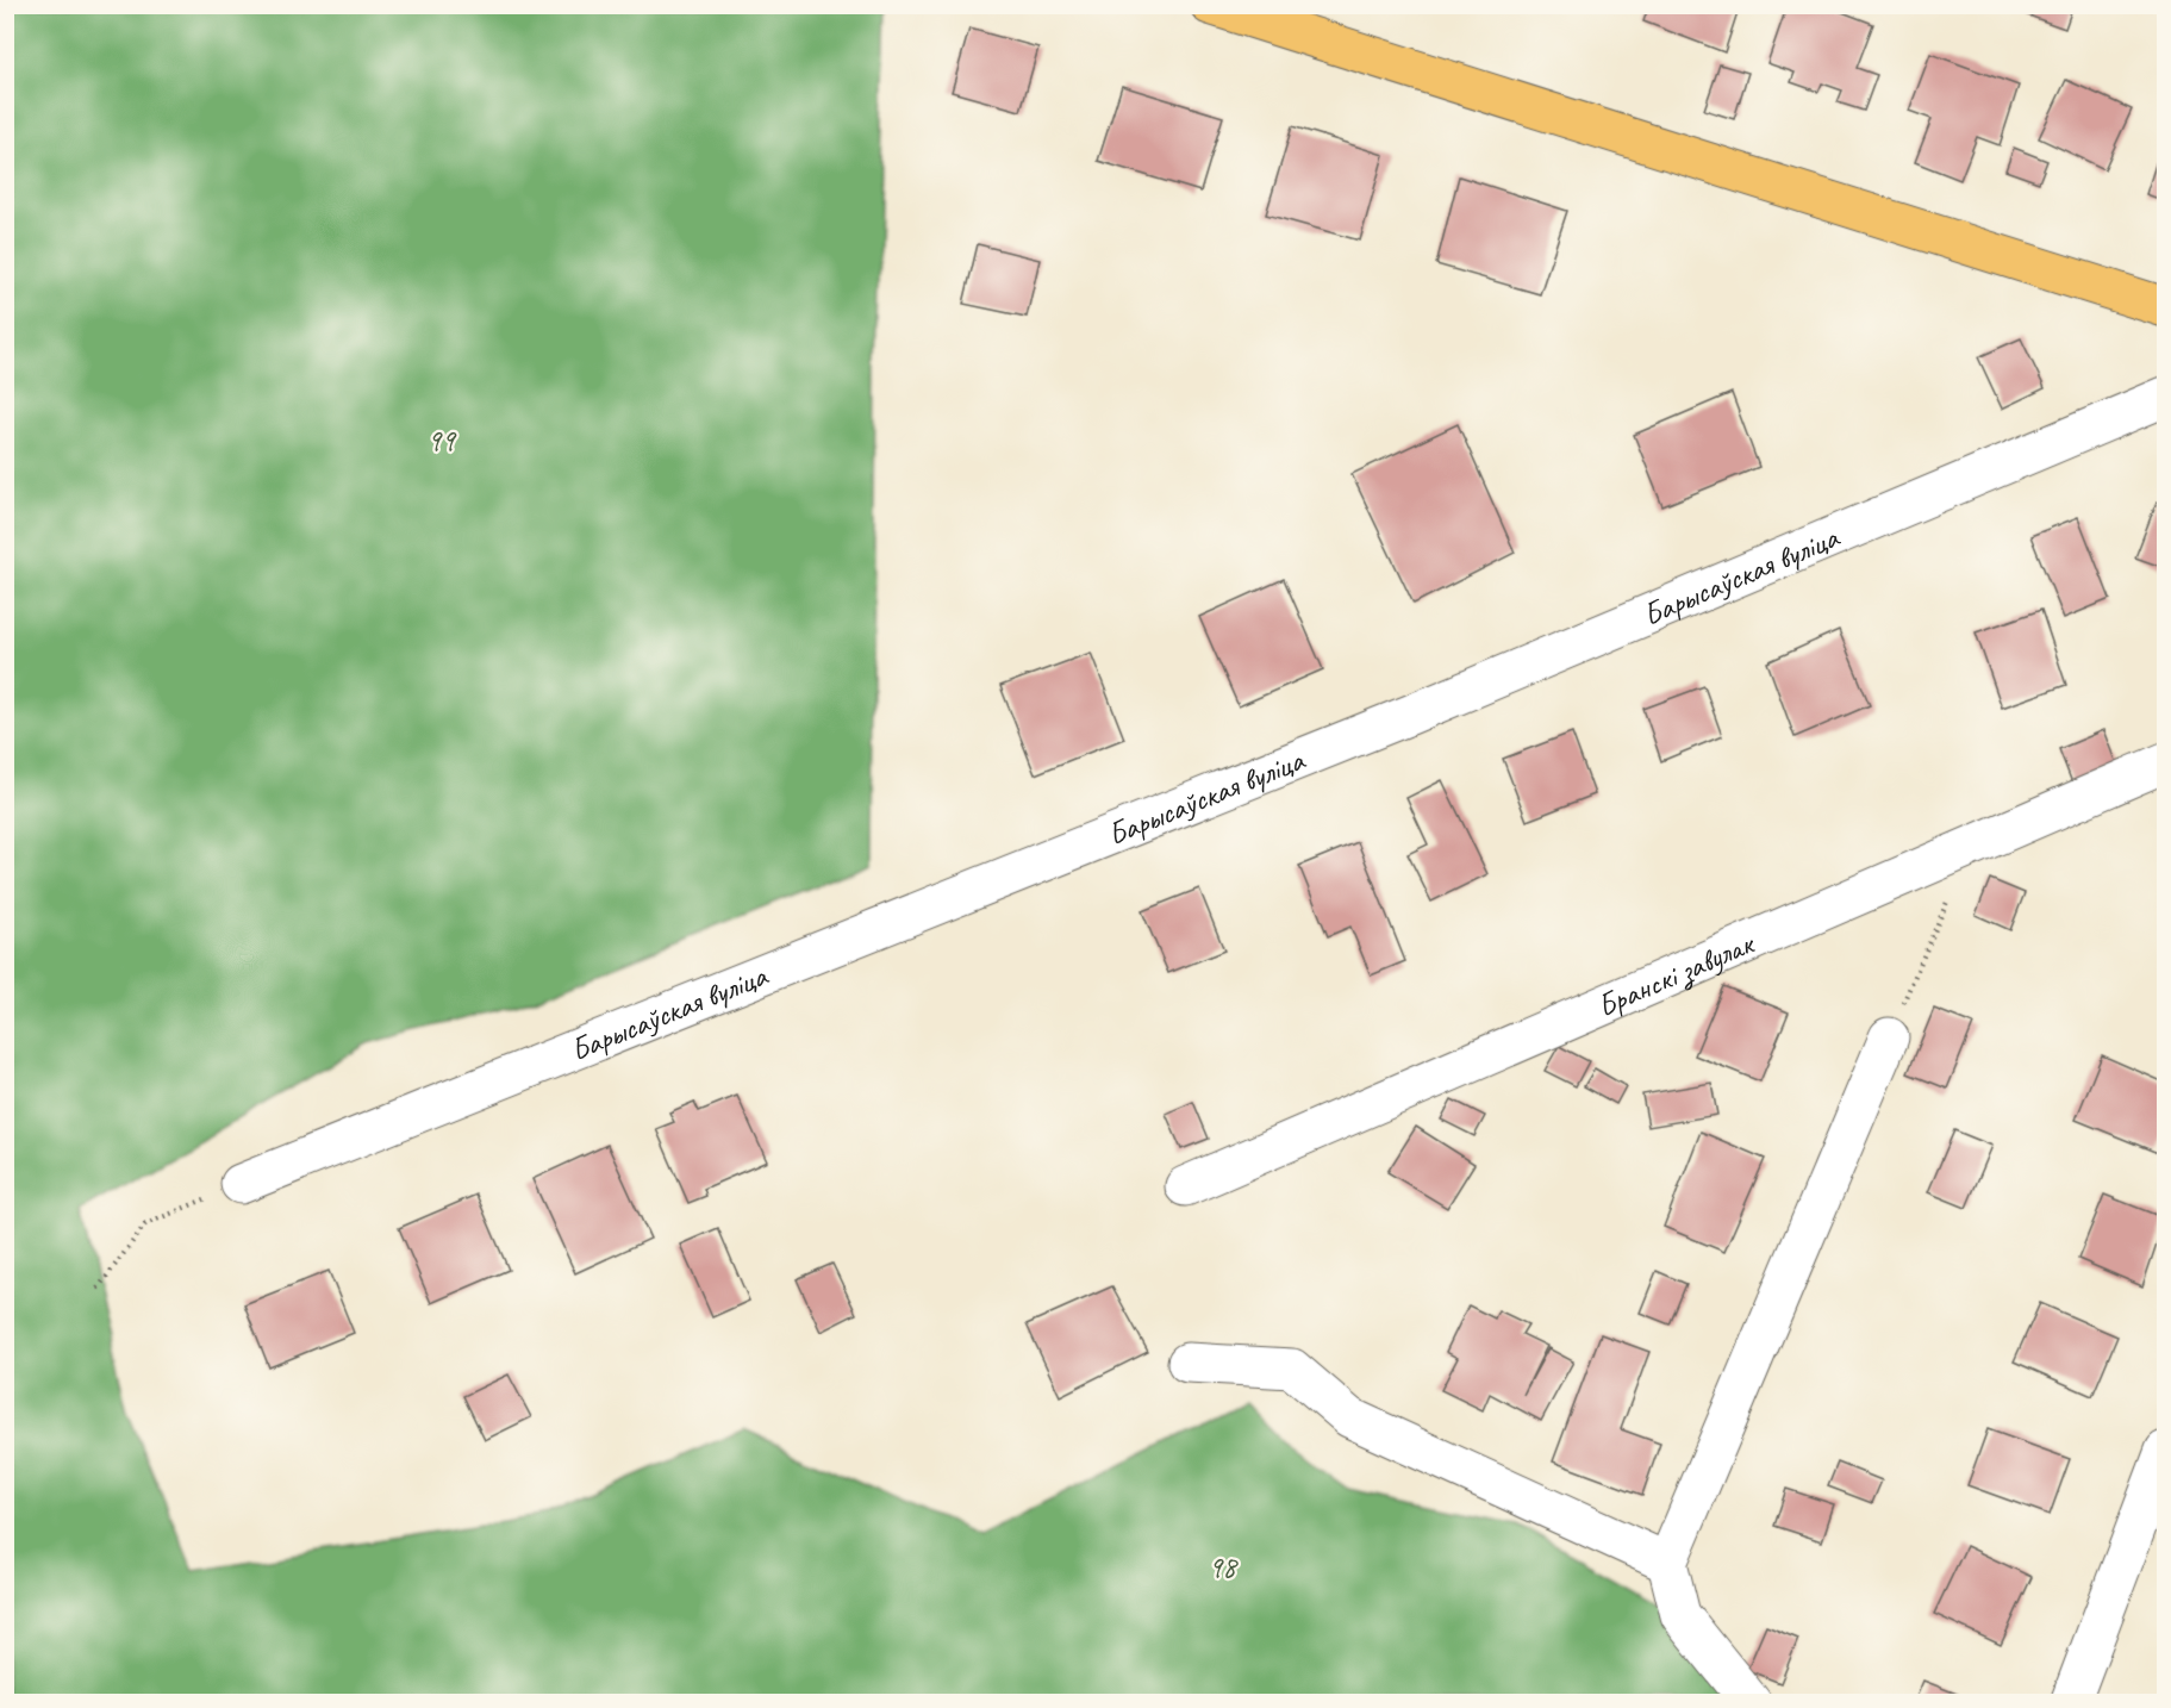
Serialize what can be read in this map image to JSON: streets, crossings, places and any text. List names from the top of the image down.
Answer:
{
  "streets": {
    "street": ["Барысаўская вуліца", "Бранскі завулак"]
  },
  "parks": ["99", "98"]
}
